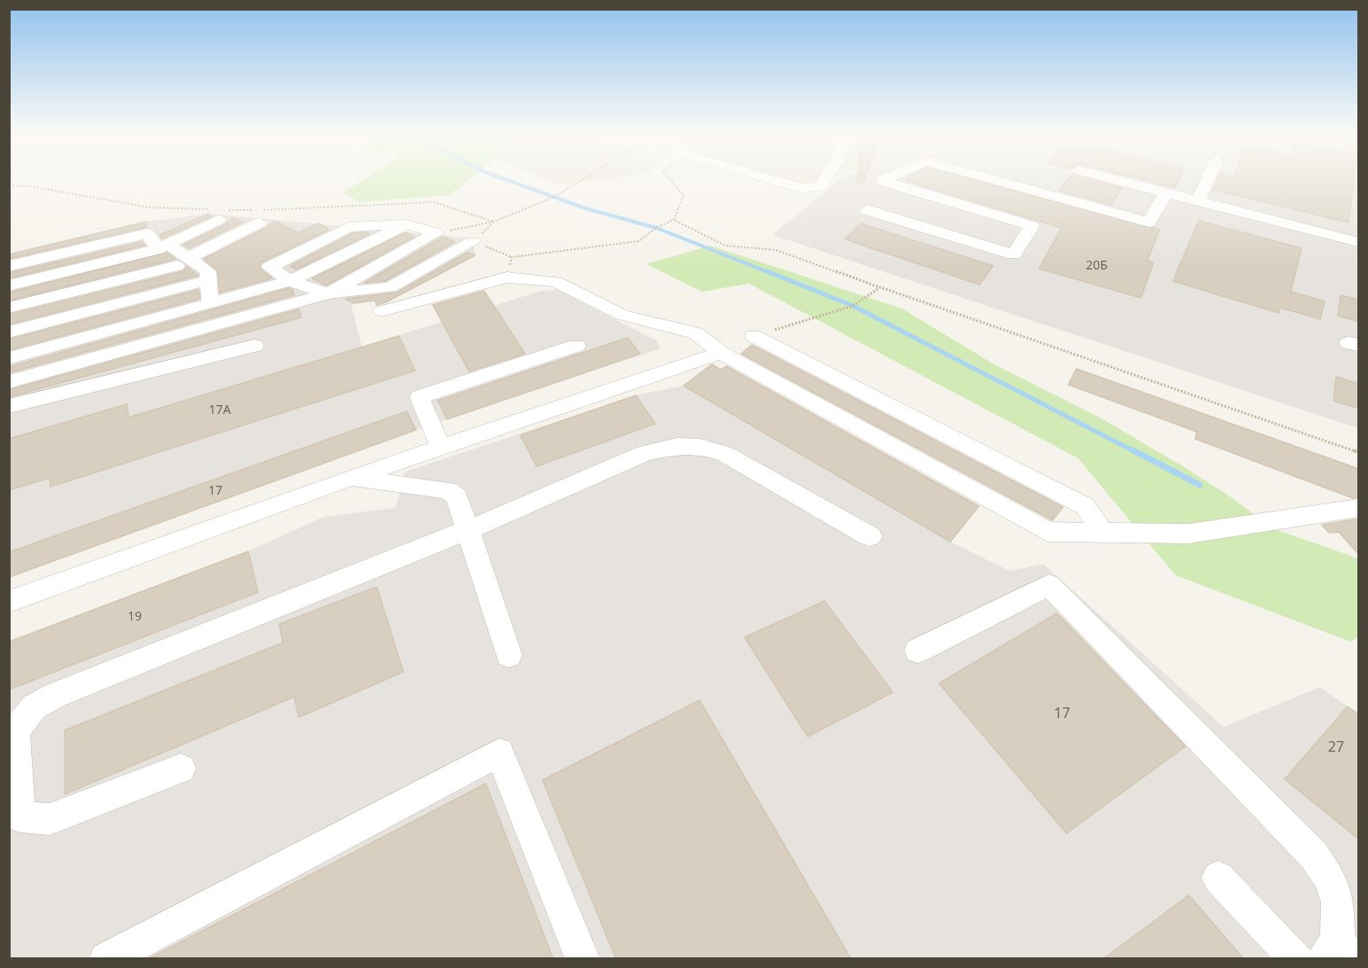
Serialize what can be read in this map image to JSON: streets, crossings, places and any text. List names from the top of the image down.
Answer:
{
  "house_numbers": [
    "20Б",
    "17А",
    "17",
    "19",
    "17",
    "27"
  ]
}
